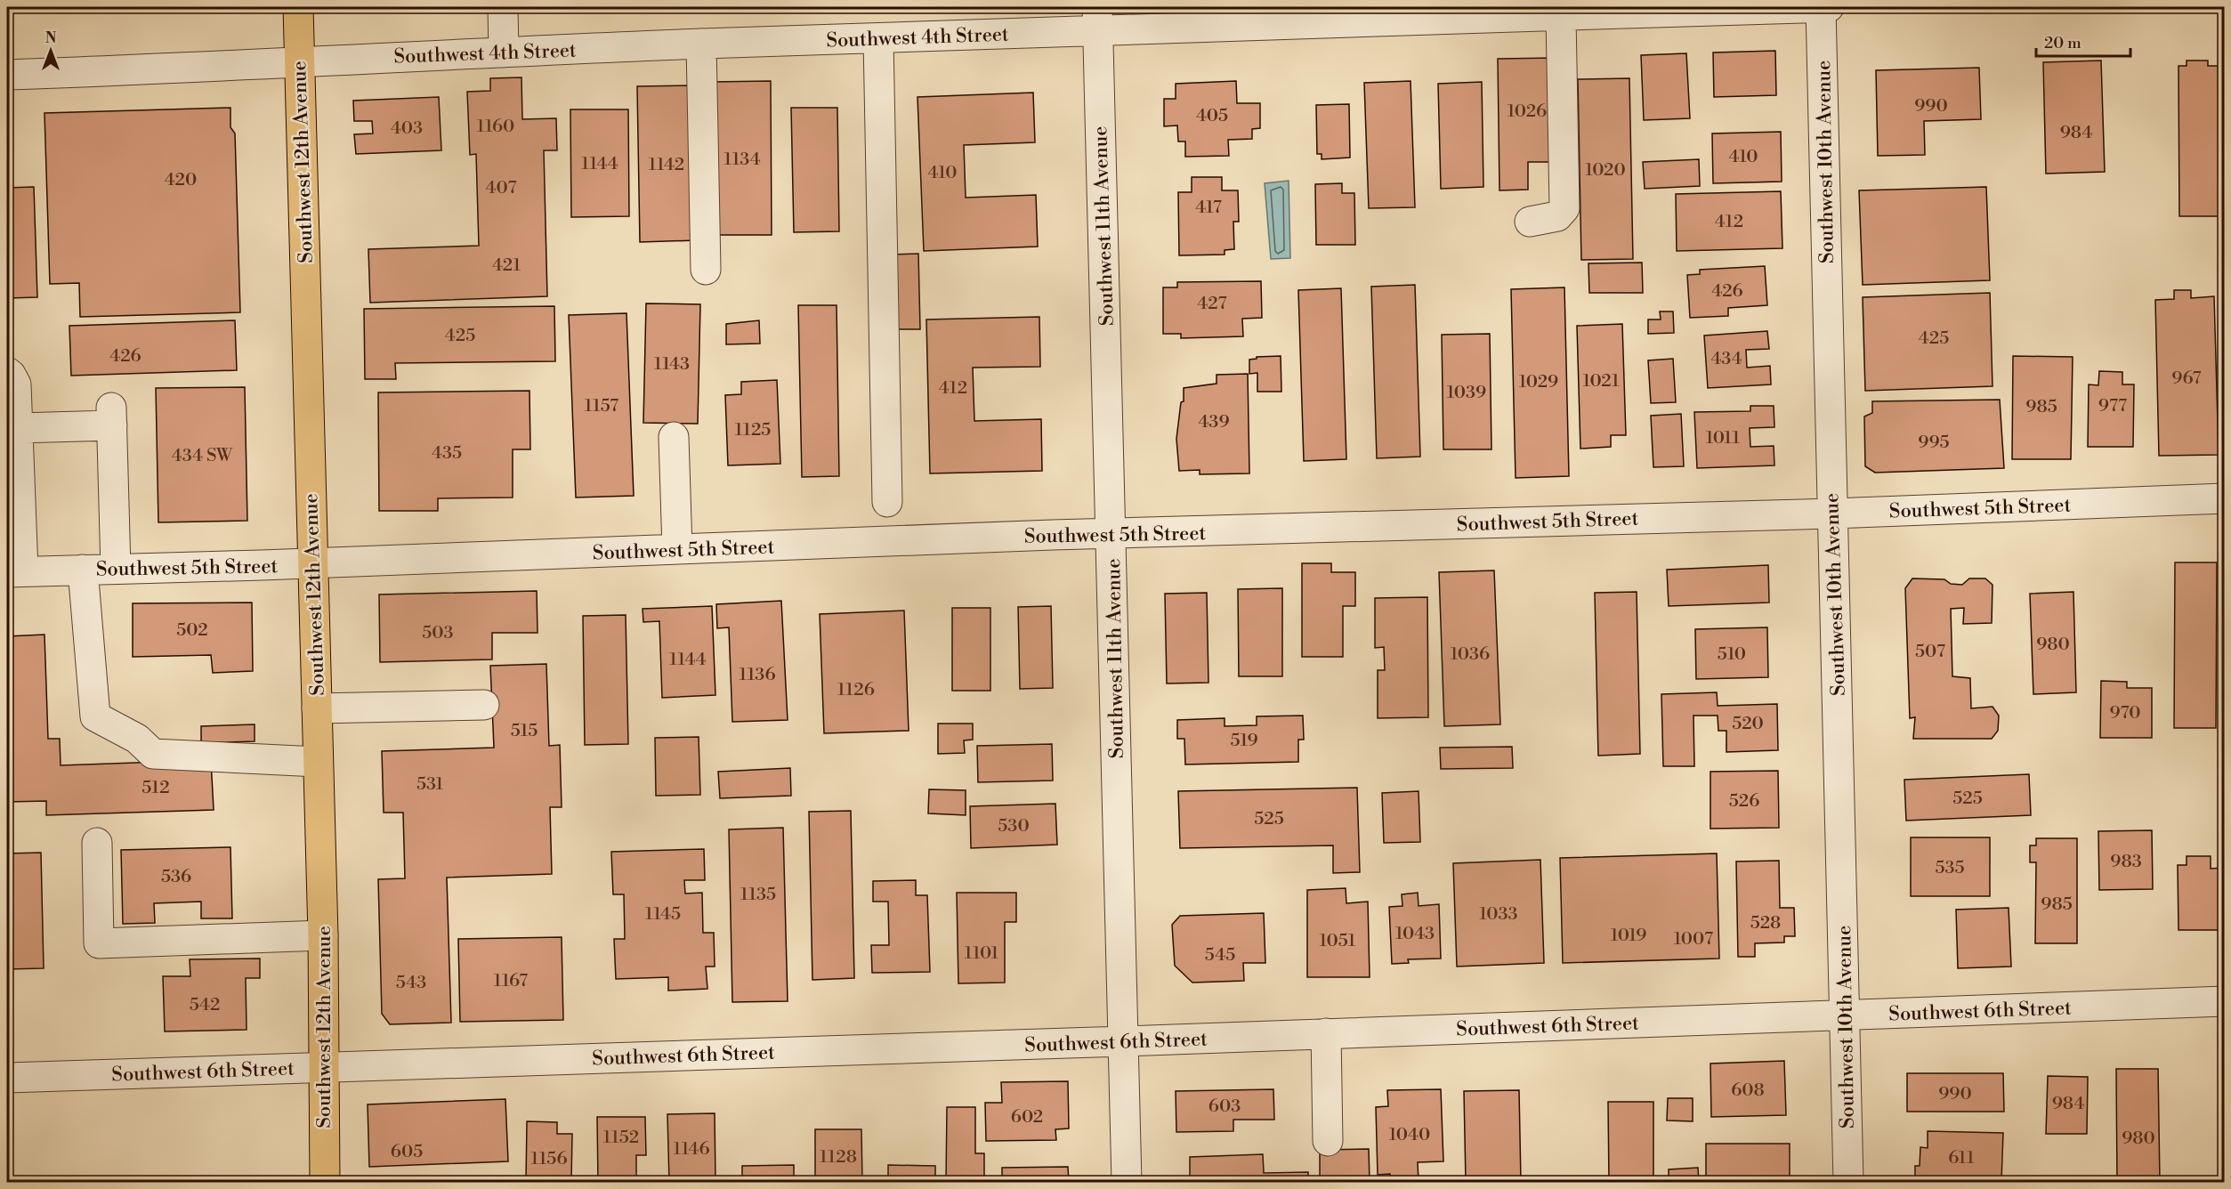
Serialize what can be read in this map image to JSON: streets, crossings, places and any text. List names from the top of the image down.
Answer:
{
  "streets": {
    "main road": ["Southwest 12th Avenue"],
    "street": [
      "Southwest 4th Street",
      "Southwest 10th Avenue",
      "Southwest 11th Avenue",
      "Southwest 5th Street",
      "Southwest 6th Street"
    ]
  },
  "crossings": [
    ["Southwest 4th Street", "Southwest 12th Avenue"],
    ["Southwest 4th Street", "Southwest 10th Avenue"],
    ["Southwest 4th Street", "Southwest 11th Avenue"],
    ["Southwest 12th Avenue", "Southwest 5th Street"],
    ["Southwest 12th Avenue", "Southwest 6th Street"],
    ["Southwest 10th Avenue", "Southwest 5th Street"],
    ["Southwest 10th Avenue", "Southwest 6th Street"],
    ["Southwest 11th Avenue", "Southwest 5th Street"],
    ["Southwest 11th Avenue", "Southwest 6th Street"]
  ],
  "house_numbers": [
    "990",
    "1026",
    "405",
    "1160",
    "403",
    "984",
    "410",
    "1134",
    "1144",
    "1142",
    "1020",
    "410",
    "420",
    "407",
    "417",
    "412",
    "421",
    "426",
    "427",
    "425",
    "425",
    "426",
    "434",
    "1143",
    "967",
    "1021",
    "1029",
    "412",
    "1039",
    "1157",
    "977",
    "985",
    "439",
    "1125",
    "1011",
    "995",
    "435",
    "434 SW",
    "502",
    "503",
    "980",
    "507",
    "1036",
    "510",
    "1144",
    "1136",
    "1126",
    "970",
    "520",
    "515",
    "519",
    "531",
    "512",
    "525",
    "526",
    "525",
    "530",
    "983",
    "535",
    "536",
    "1135",
    "985",
    "1145",
    "1033",
    "528",
    "1043",
    "1019",
    "1007",
    "1051",
    "1101",
    "545",
    "1167",
    "543",
    "542",
    "608",
    "990",
    "984",
    "603",
    "602",
    "1040",
    "1152",
    "980",
    "1146",
    "605",
    "1128",
    "611",
    "1156"
  ],
  "scale_bar": "20 m",
  "north": "top"
}
